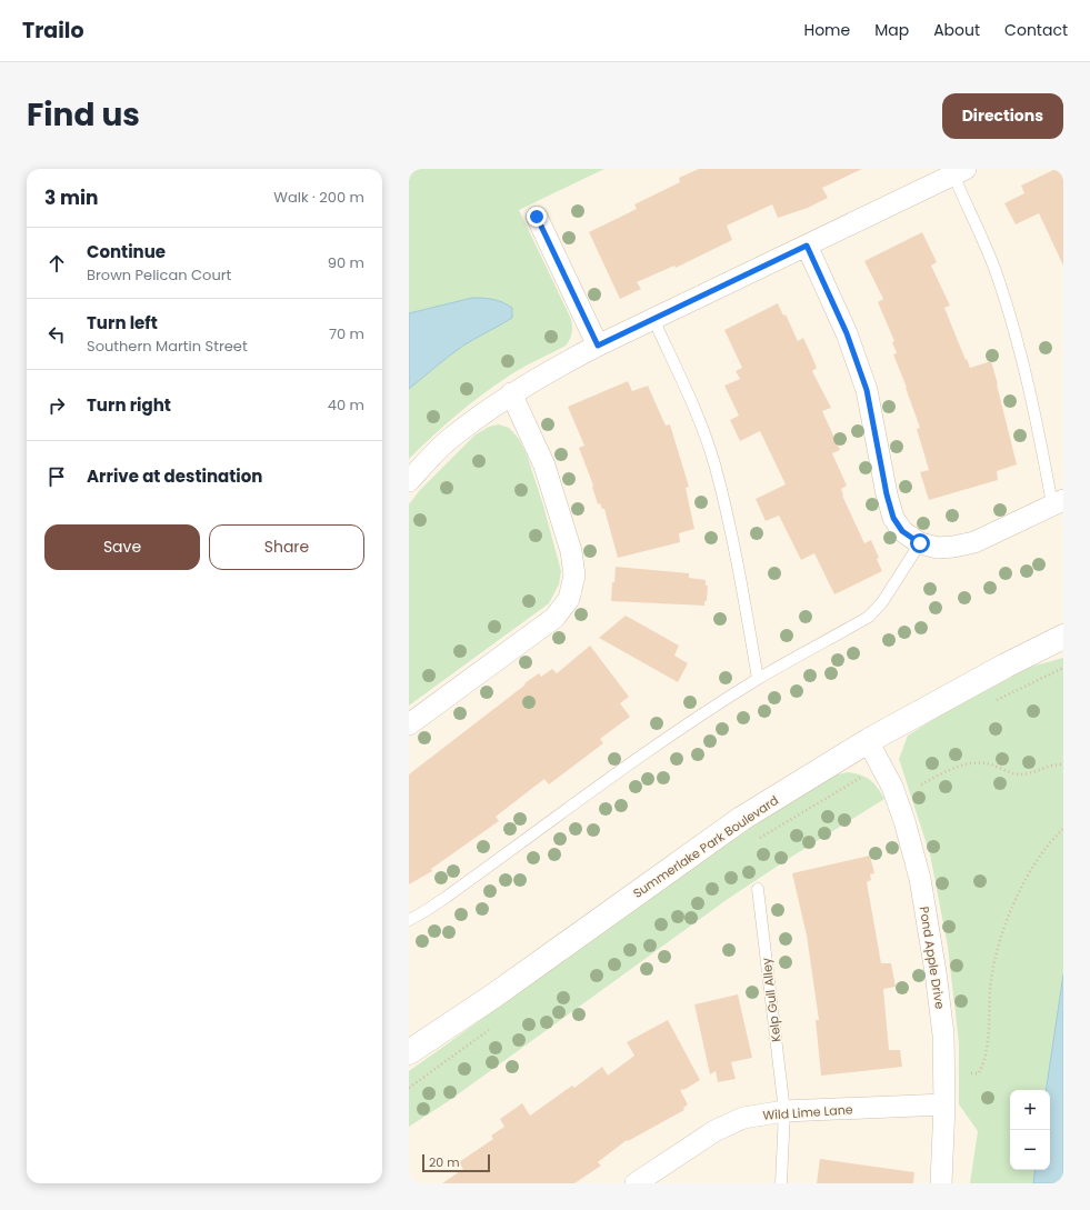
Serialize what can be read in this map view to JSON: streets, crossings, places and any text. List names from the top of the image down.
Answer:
{
  "streets": {
    "main road": ["Summerlake Park Boulevard"],
    "street": ["Pond Apple Drive", "Wild Lime Lane"],
    "lane": ["Kelp Gull Alley"]
  },
  "crossings": [
    ["Summerlake Park Boulevard", "Pond Apple Drive"],
    ["Pond Apple Drive", "Wild Lime Lane"],
    ["Kelp Gull Alley", "Wild Lime Lane"]
  ],
  "scale_bar": "20 m",
  "page": {
    "header": "Trailo",
    "nav": [
      "Home",
      "Map",
      "About",
      "Contact"
    ],
    "title": "Find us",
    "buttons": [
      "Directions",
      ["Save", "Share"]
    ],
    "heading": ["3 min", "Walk · 200 m"],
    "list": [
      ["Continue", "Brown Pelican Court", "90 m"],
      ["Turn left", "Southern Martin Street", "70 m"],
      ["Turn right", "40 m"],
      "Arrive at destination"
    ],
    "map_buttons": ["+", "−"],
    "scale": "20 m"
  }
}
